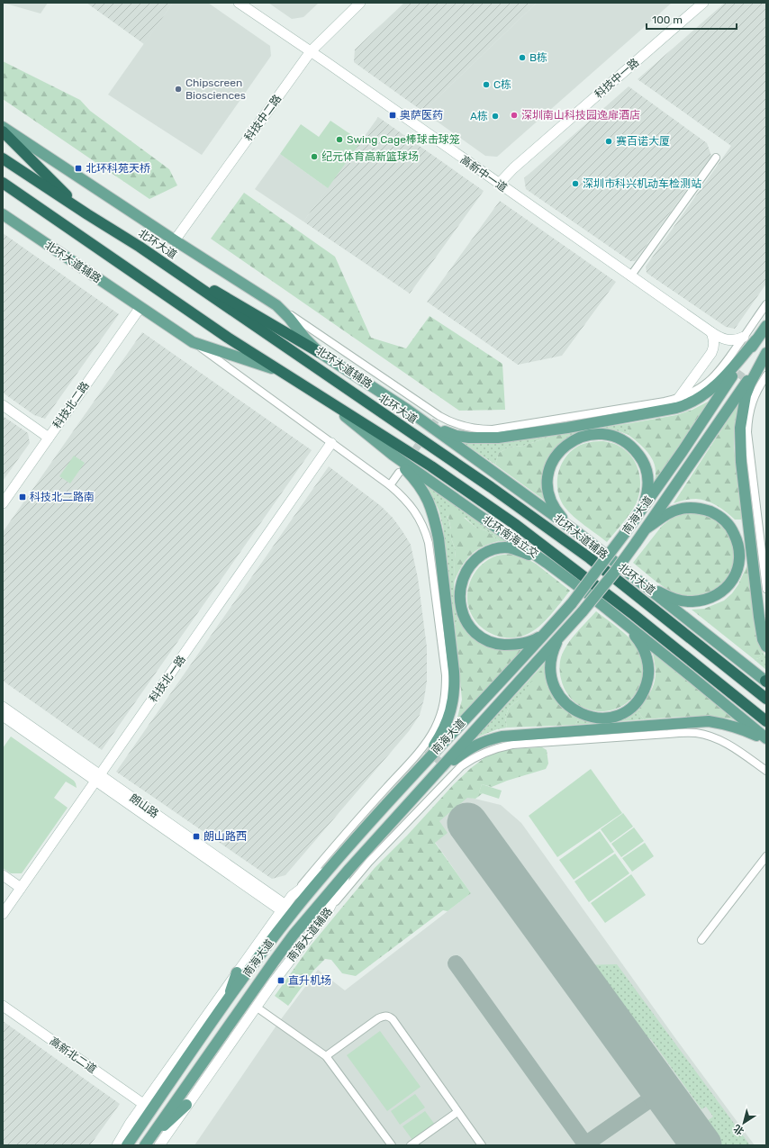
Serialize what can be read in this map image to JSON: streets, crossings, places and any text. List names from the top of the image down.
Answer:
{
  "streets": {
    "highway": ["北环大道"],
    "main road": ["北环大道辅路", "南海大道", "北环南海立交"],
    "street": [
      "科技中一路",
      "科技中二路",
      "高新中一道",
      "科技北二路",
      "科技北一路",
      "朗山路",
      "南海大道辅路",
      "高新北二道"
    ]
  },
  "crossings": [
    ["科技中一路", "高新中一道"],
    ["科技中二路", "高新中一道"],
    ["科技中二路", "北环大道辅路"],
    ["北环大道辅路", "科技北二路"],
    ["北环大道辅路", "科技北一路"],
    ["南海大道", "南海大道辅路"],
    ["科技北一路", "朗山路"]
  ],
  "places": {
    "other": [
      "B栋",
      "C栋",
      "Chipscreen Biosciences",
      "深圳南山科技园逸扉酒店",
      "A栋",
      "Swing Cage棒球击球笼",
      "赛百诺大厦",
      "纪元体育高新篮球场",
      "深圳市科兴机动车检测站"
    ],
    "transit": [
      "奥萨医药",
      "北环科苑天桥",
      "科技北二路南",
      "朗山路西",
      "直升机场"
    ]
  },
  "scale_bar": "100 m",
  "north": "bottom left"
}
